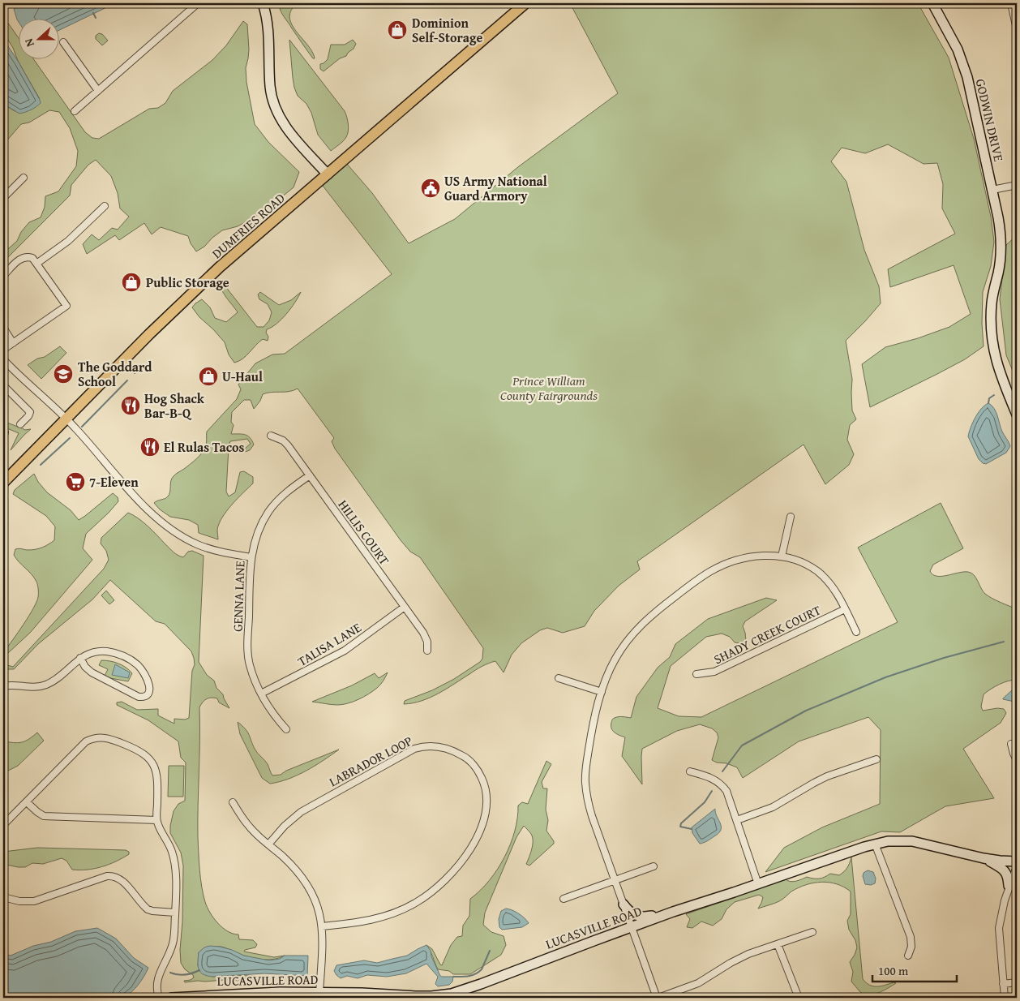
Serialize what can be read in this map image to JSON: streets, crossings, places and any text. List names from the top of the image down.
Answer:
{
  "streets": {
    "main road": ["DUMFRIES ROAD"],
    "street": [
      "GODWIN DRIVE",
      "HILLIS COURT",
      "GENNA LANE",
      "SHADY CREEK COURT",
      "TALISA LANE",
      "LABRADOR LOOP",
      "LUCASVILLE ROAD"
    ]
  },
  "crossings": [
    ["HILLIS COURT", "GENNA LANE"],
    ["HILLIS COURT", "TALISA LANE"],
    ["GENNA LANE", "TALISA LANE"]
  ],
  "parks": ["Prince William County Fairgrounds"],
  "places": {
    "shop": ["Dominion Self-Storage", "Public Storage", "U-Haul"],
    "public building": ["US Army National Guard Armory"],
    "school or university": ["The Goddard School"],
    "restaurant": ["Hog Shack Bar-B-Q", "El Rulas Tacos"],
    "supermarket": ["7-Eleven"]
  },
  "scale_bar": "100 m",
  "north": "left"
}
